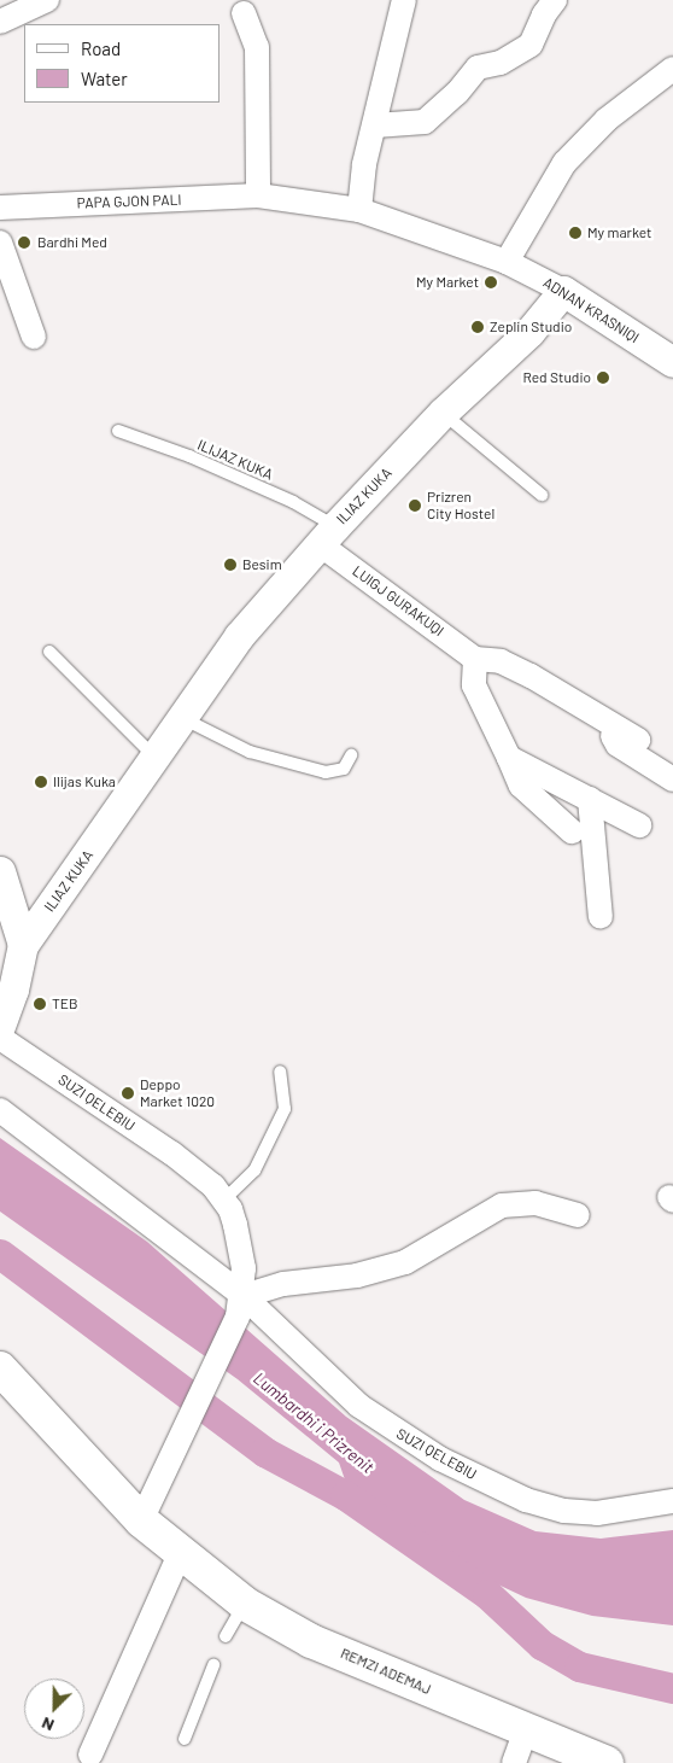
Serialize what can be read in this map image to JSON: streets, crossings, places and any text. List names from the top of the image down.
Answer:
{
  "streets": {
    "main road": ["REMZI ADEMAJ"],
    "street": [
      "PAPA GJON PALI",
      "ADNAN KRASNIQI",
      "ILIAZ KUKA",
      "LUIGJ GURAKUQI",
      "SUZI QELEBIU"
    ],
    "lane": ["ILIJAZ KUKA"]
  },
  "crossings": [
    ["PAPA GJON PALI", "ADNAN KRASNIQI"],
    ["ADNAN KRASNIQI", "ILIAZ KUKA"],
    ["ILIJAZ KUKA", "ILIAZ KUKA"],
    ["ILIJAZ KUKA", "LUIGJ GURAKUQI"],
    ["ILIAZ KUKA", "LUIGJ GURAKUQI"]
  ],
  "water": ["Lumbardhi i Prizrenit"],
  "places": [
    "My market",
    "Bardhi Med",
    "My Market",
    "Zeplin Studio",
    "Red Studio",
    "Prizren City Hostel",
    "Besim",
    "Ilijas Kuka",
    "TEB",
    "Deppo Market 1020"
  ],
  "legend": ["Road", "Water"],
  "north": "bottom left"
}
